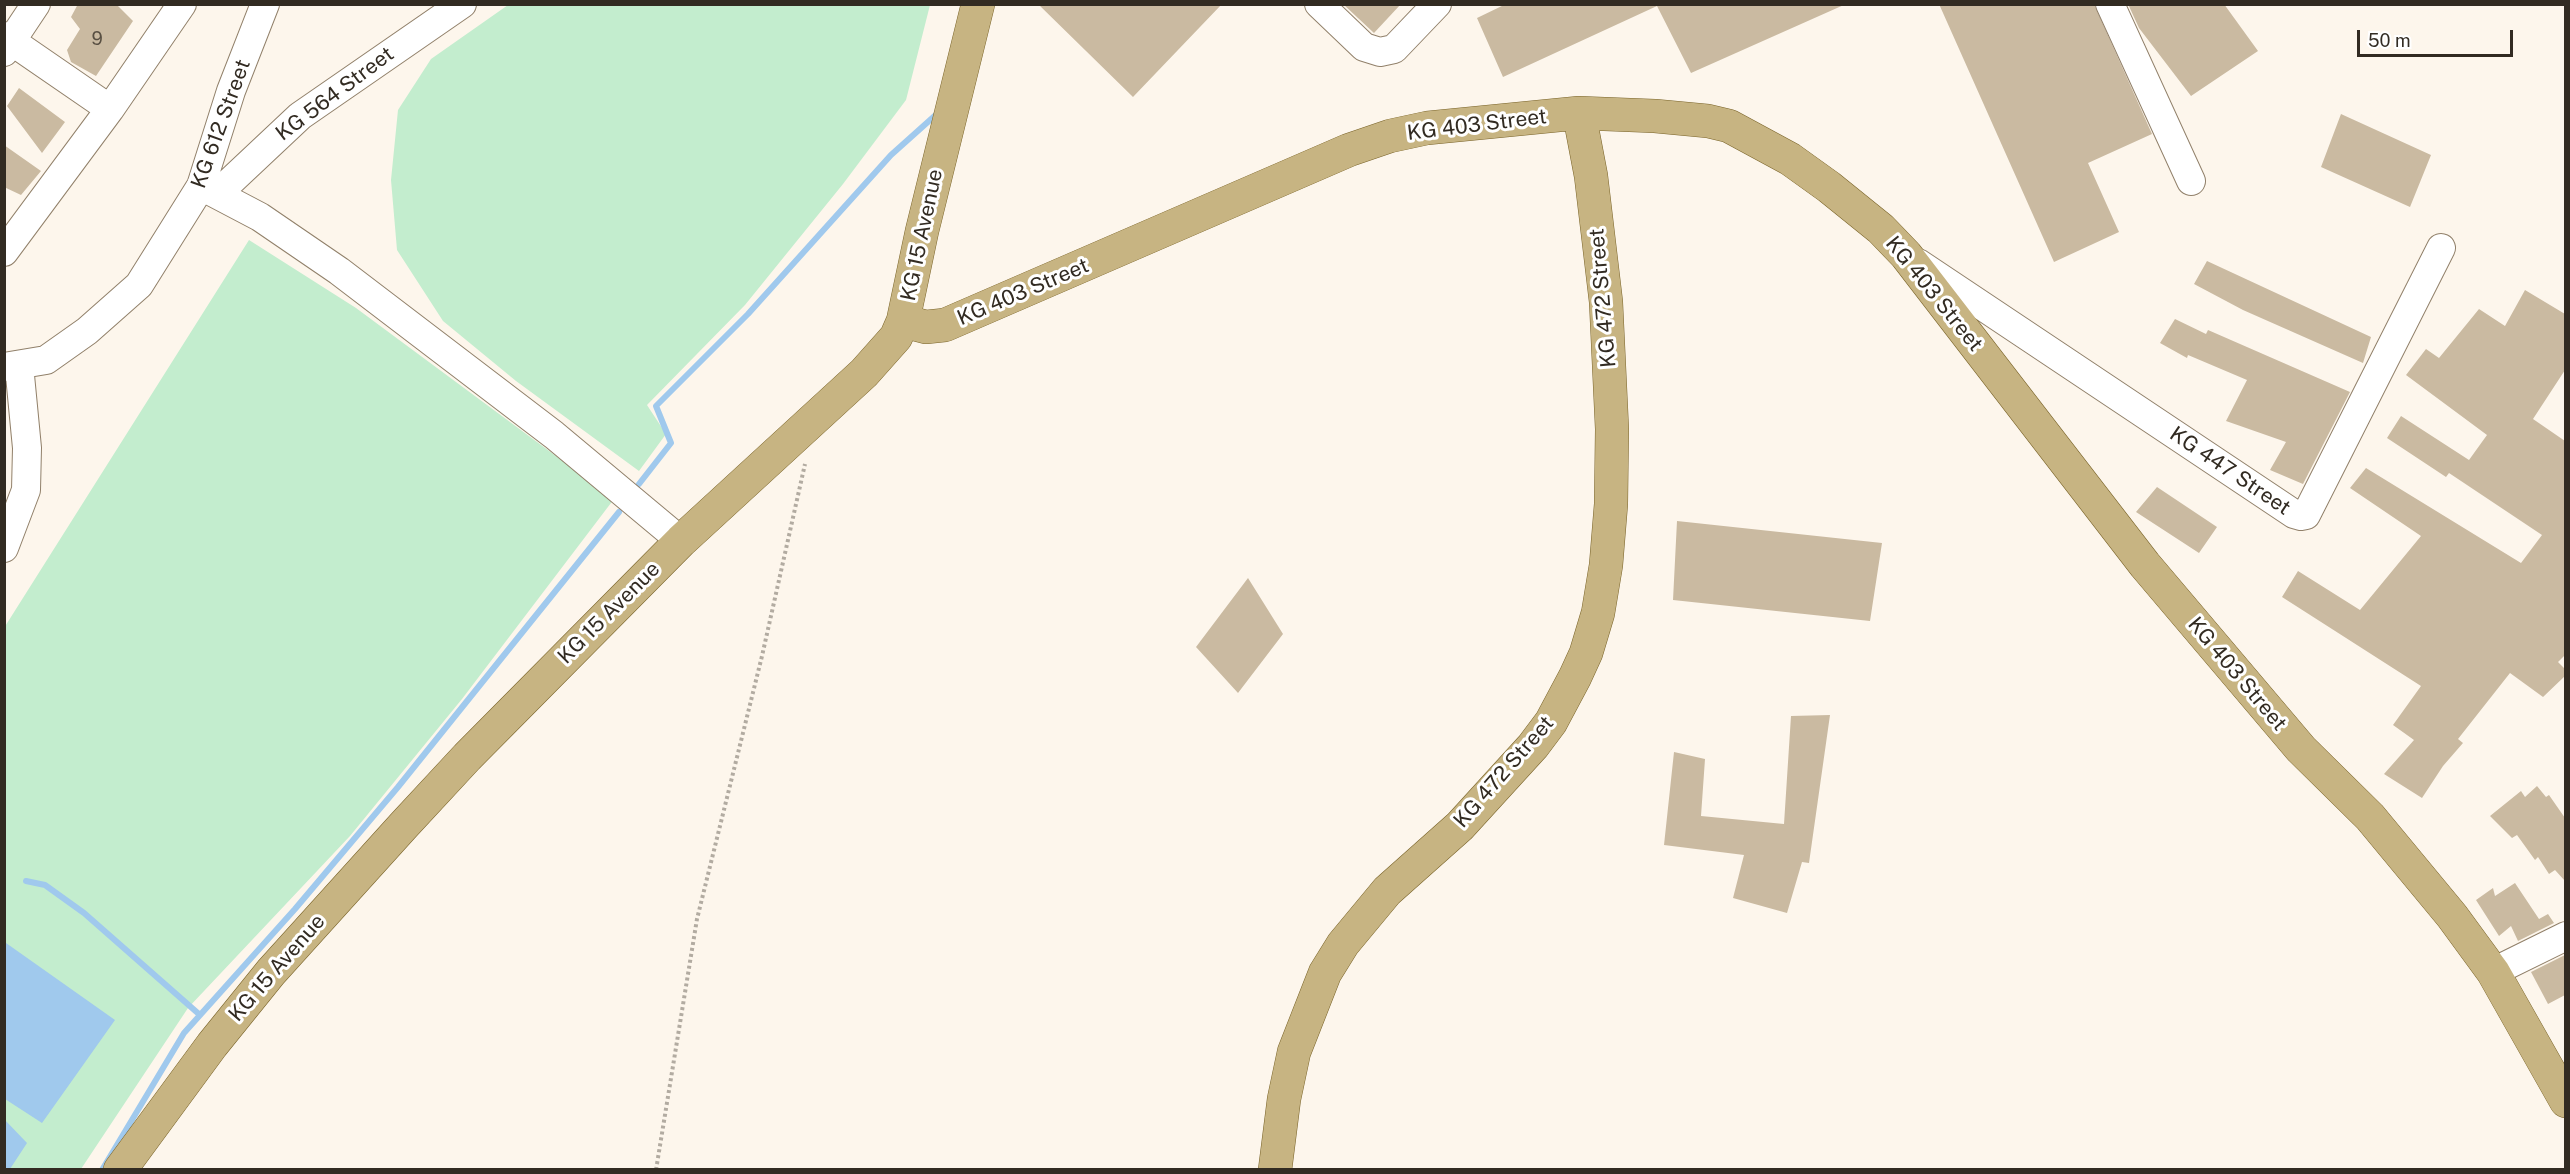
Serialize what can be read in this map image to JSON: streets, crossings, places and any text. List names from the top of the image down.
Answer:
{
  "streets": {
    "main road": ["KG 403 Street", "KG 15 Avenue", "KG 472 Street"],
    "street": ["KG 564 Street", "KG 612 Street", "KG 447 Street"]
  },
  "crossings": [
    ["KG 564 Street", "KG 612 Street"],
    ["KG 403 Street", "KG 15 Avenue"],
    ["KG 403 Street", "KG 472 Street"],
    ["KG 403 Street", "KG 447 Street"]
  ],
  "house_numbers": ["9"],
  "scale_bar": "50 m"
}
